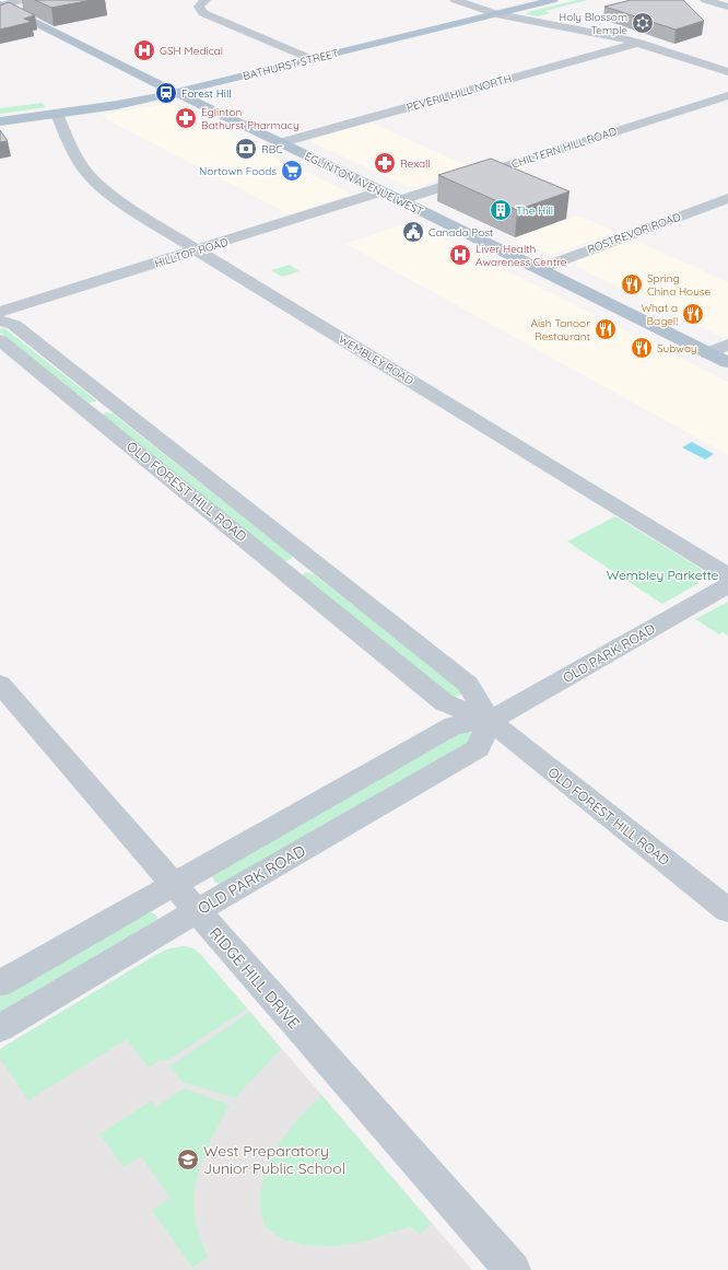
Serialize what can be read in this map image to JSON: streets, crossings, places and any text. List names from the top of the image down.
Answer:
{
  "streets": {
    "main road": ["BATHURST STREET", "EGLINTON AVENUE WEST"],
    "street": [
      "PEVERIL HILL NORTH",
      "CHILTERN HILL ROAD",
      "ROSTREVOR ROAD",
      "HILLTOP ROAD",
      "WEMBLEY ROAD",
      "OLD FOREST HILL ROAD",
      "OLD PARK ROAD",
      "RIDGE HILL DRIVE"
    ]
  },
  "crossings": [
    ["BATHURST STREET", "EGLINTON AVENUE WEST"],
    ["BATHURST STREET", "WEMBLEY ROAD"],
    ["PEVERIL HILL NORTH", "EGLINTON AVENUE WEST"],
    ["CHILTERN HILL ROAD", "EGLINTON AVENUE WEST"],
    ["EGLINTON AVENUE WEST", "ROSTREVOR ROAD"],
    ["EGLINTON AVENUE WEST", "HILLTOP ROAD"],
    ["HILLTOP ROAD", "WEMBLEY ROAD"],
    ["OLD FOREST HILL ROAD", "OLD PARK ROAD"],
    ["OLD PARK ROAD", "RIDGE HILL DRIVE"]
  ],
  "parks": ["Wembley Parkette"],
  "places": {
    "synagogue": ["Holy Blossom Temple"],
    "hospital": ["GSH Medical", "Liver Health Awareness Centre"],
    "station": ["Forest Hill"],
    "pharmacy": ["Eglinton Bathurst Pharmacy", "Rexall"],
    "bank": ["RBC"],
    "supermarket": ["Nortown Foods"],
    "building": ["The Hill"],
    "public building": ["Canada Post"],
    "restaurant": [
      "Spring China House",
      "What a Bagel!",
      "Aish Tanoor Restaurant",
      "Subway"
    ],
    "school or university": ["West Preparatory Junior Public School"]
  }
}
